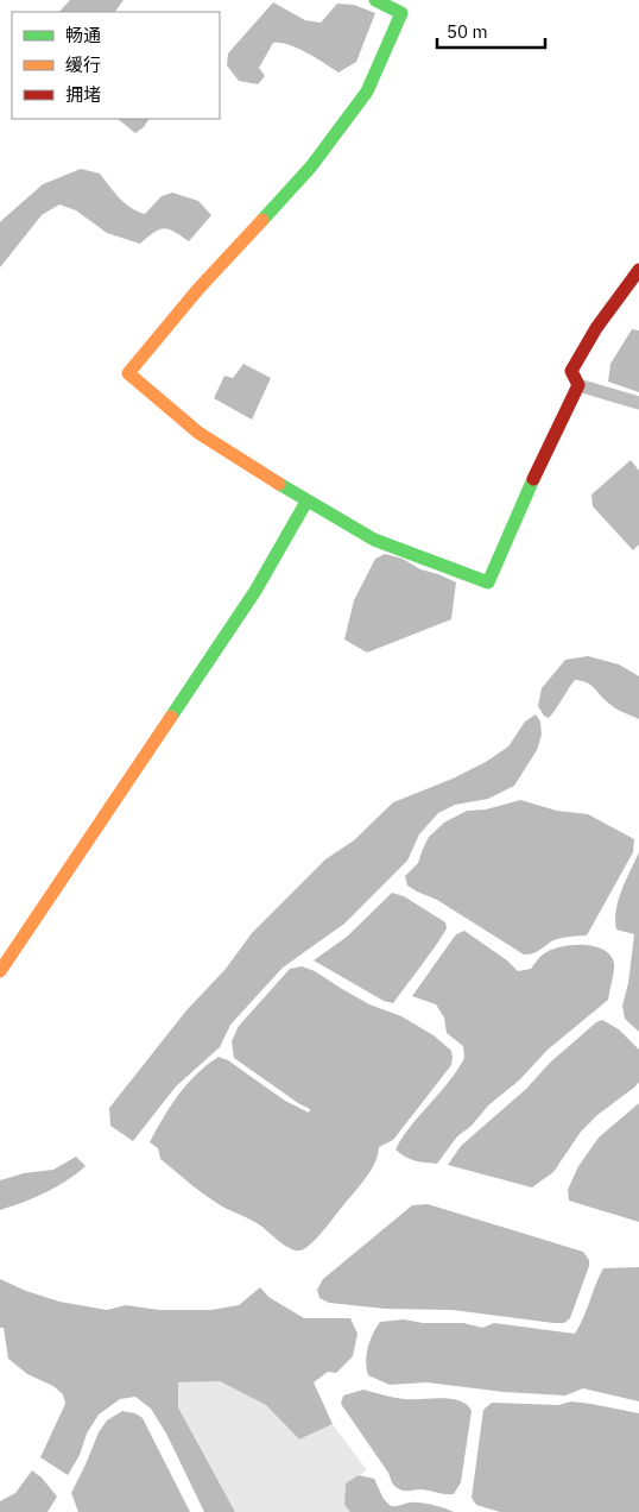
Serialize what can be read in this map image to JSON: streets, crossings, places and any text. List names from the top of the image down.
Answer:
{
  "legend": ["畅通", "缓行", "拥堵"],
  "scale_bar": "50 m"
}
